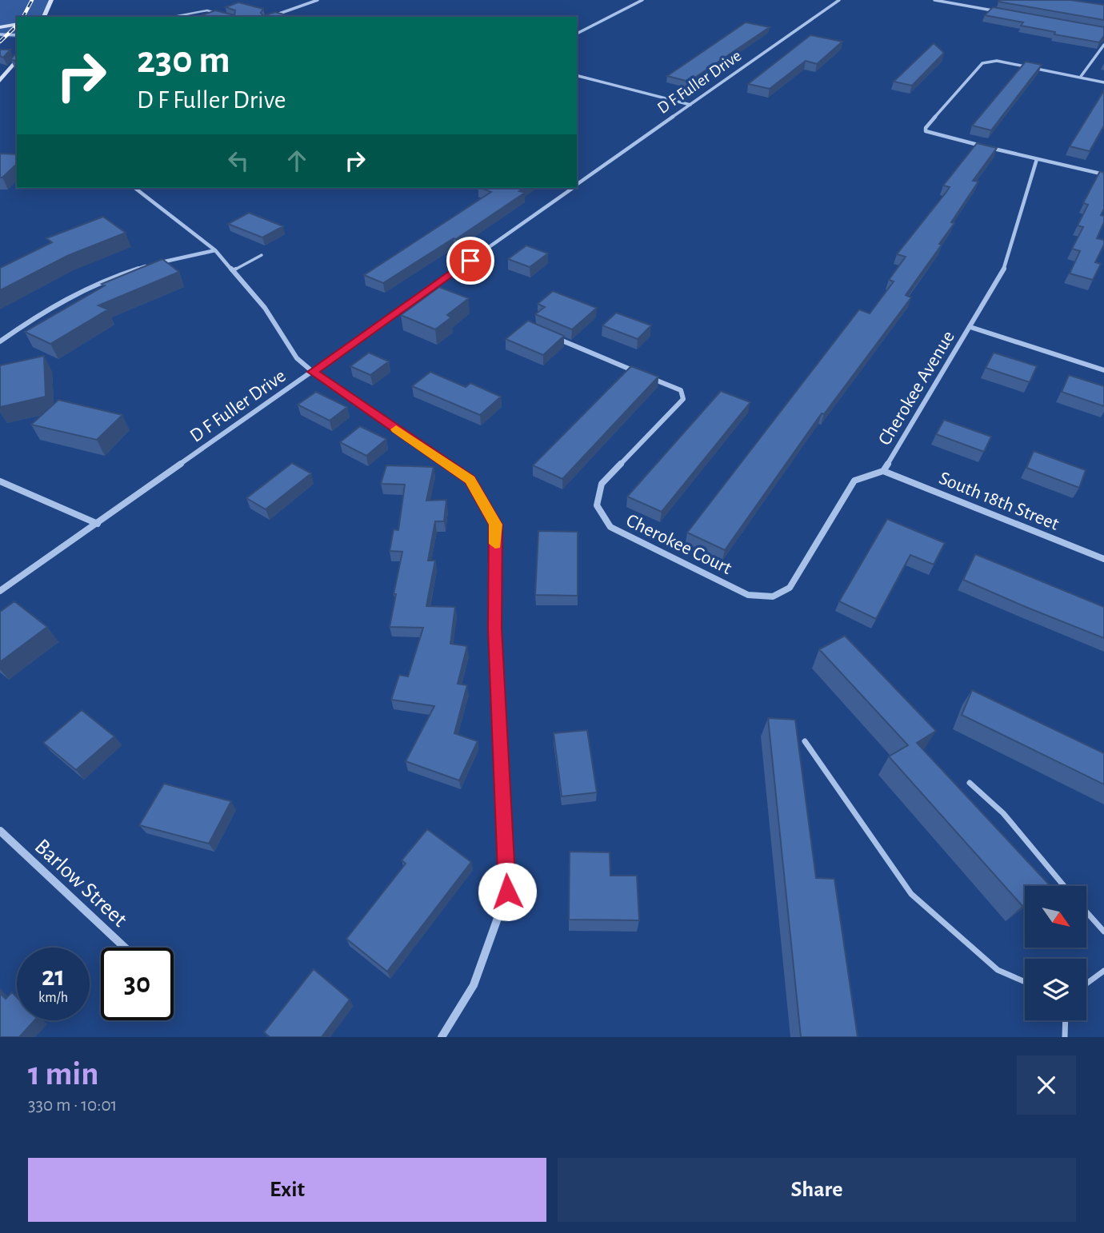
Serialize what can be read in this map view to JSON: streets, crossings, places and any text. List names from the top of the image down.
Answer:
{
  "streets": {
    "street": [
      "D F Fuller Drive",
      "Cherokee Avenue",
      "South 18th Street",
      "Cherokee Court",
      "Barlow Street"
    ]
  },
  "crossings": [
    ["Cherokee Avenue", "South 18th Street"],
    ["Cherokee Avenue", "Cherokee Court"]
  ],
  "north": "bottom right",
  "page": {
    "turn": ["230 m", "D F Fuller Drive"],
    "speed": "21 km/h",
    "limit": "30",
    "heading": ["1 min", "330 m · 10:01"],
    "buttons": ["Exit", "Share"]
  }
}
